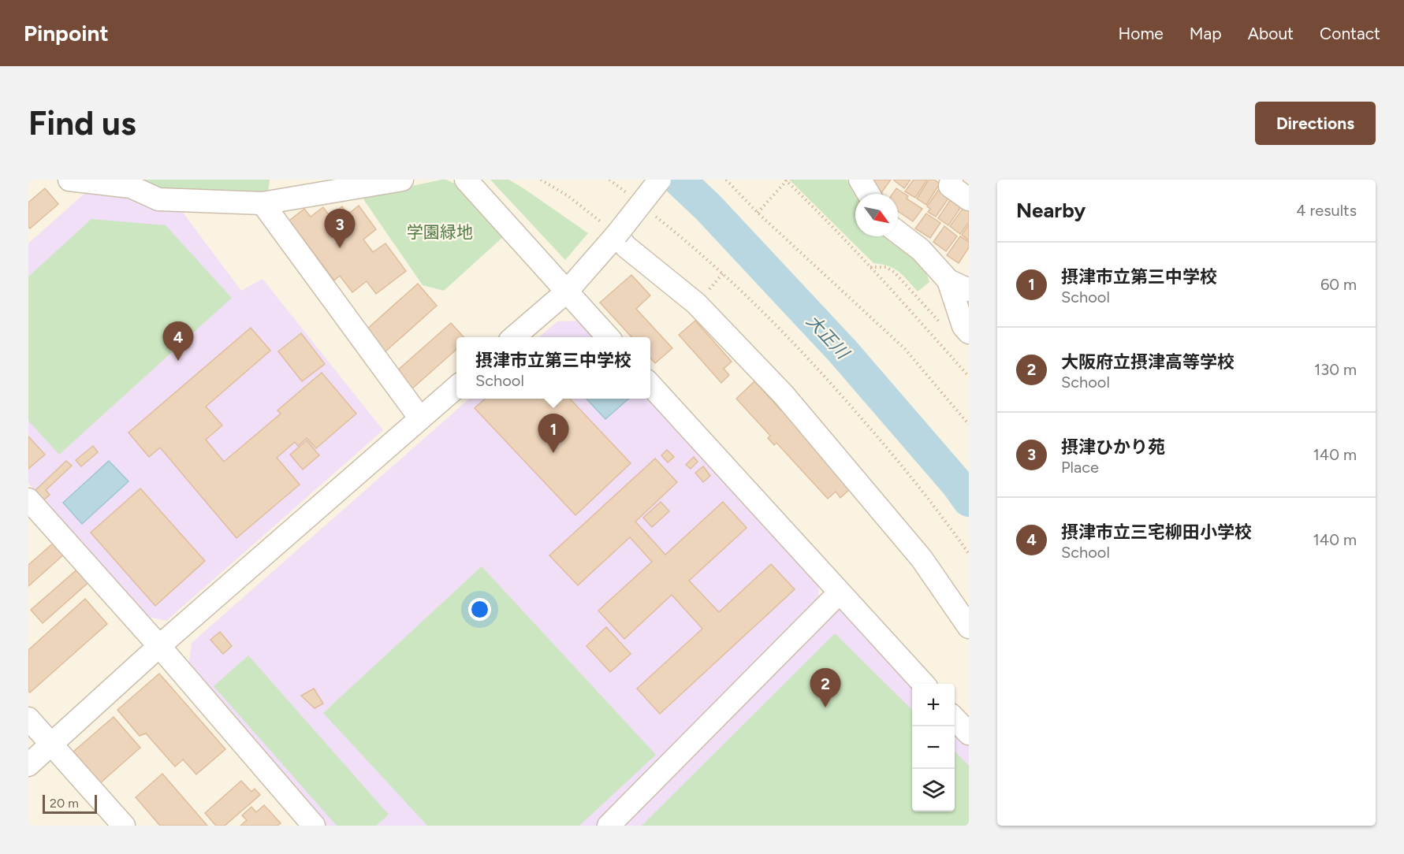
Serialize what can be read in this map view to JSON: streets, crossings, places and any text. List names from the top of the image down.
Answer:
{
  "water": ["大正川"],
  "parks": ["学園緑地"],
  "scale_bar": "20 m",
  "north": "bottom right",
  "page": {
    "header": "Pinpoint",
    "nav": [
      "Home",
      "Map",
      "About",
      "Contact"
    ],
    "buttons": "Directions",
    "title": "Find us",
    "heading": ["Nearby", "4 results"],
    "pins": [
      "3",
      "4",
      "1",
      "2"
    ],
    "list": [
      {
        "mark": "1",
        "name": "摂津市立第三中学校",
        "note": "School",
        "value": "60 m"
      },
      {
        "mark": "2",
        "name": "大阪府立摂津高等学校",
        "note": "School",
        "value": "130 m"
      },
      {
        "mark": "3",
        "name": "摂津ひかり苑",
        "note": "Place",
        "value": "140 m"
      },
      {
        "mark": "4",
        "name": "摂津市立三宅柳田小学校",
        "note": "School",
        "value": "140 m"
      }
    ],
    "popup": ["摂津市立第三中学校", "School"],
    "map_buttons": ["+", "−"],
    "scale": "20 m"
  }
}
